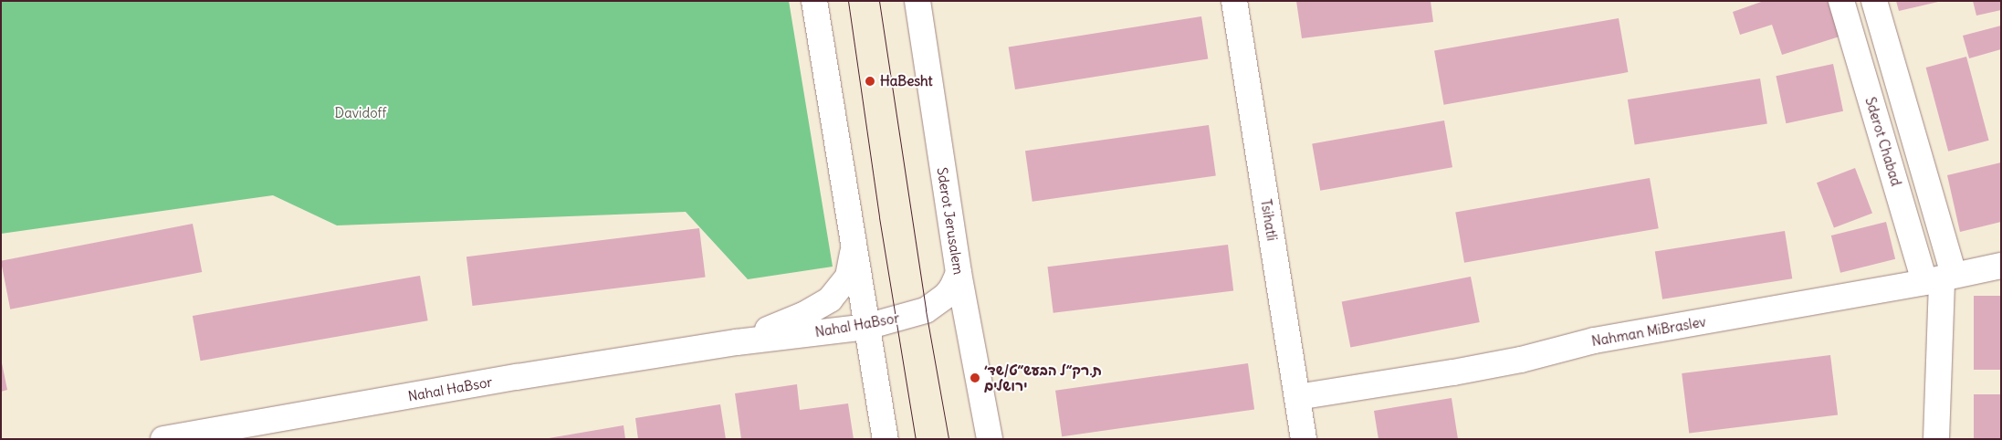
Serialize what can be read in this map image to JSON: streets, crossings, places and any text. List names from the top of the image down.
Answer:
{
  "streets": {
    "street": [
      "Sderot Chabad",
      "Tsihatli",
      "Sderot Jerusalem",
      "Nahal HaBsor",
      "Nahman MiBraslev"
    ]
  },
  "crossings": [
    ["Sderot Chabad", "Nahman MiBraslev"],
    ["Tsihatli", "Nahman MiBraslev"],
    ["Sderot Jerusalem", "Nahal HaBsor"]
  ],
  "parks": ["Davidoff"],
  "places": ["HaBesht", "ת.רק״ל הבעש״ט/שד׳ ירושלים"]
}
